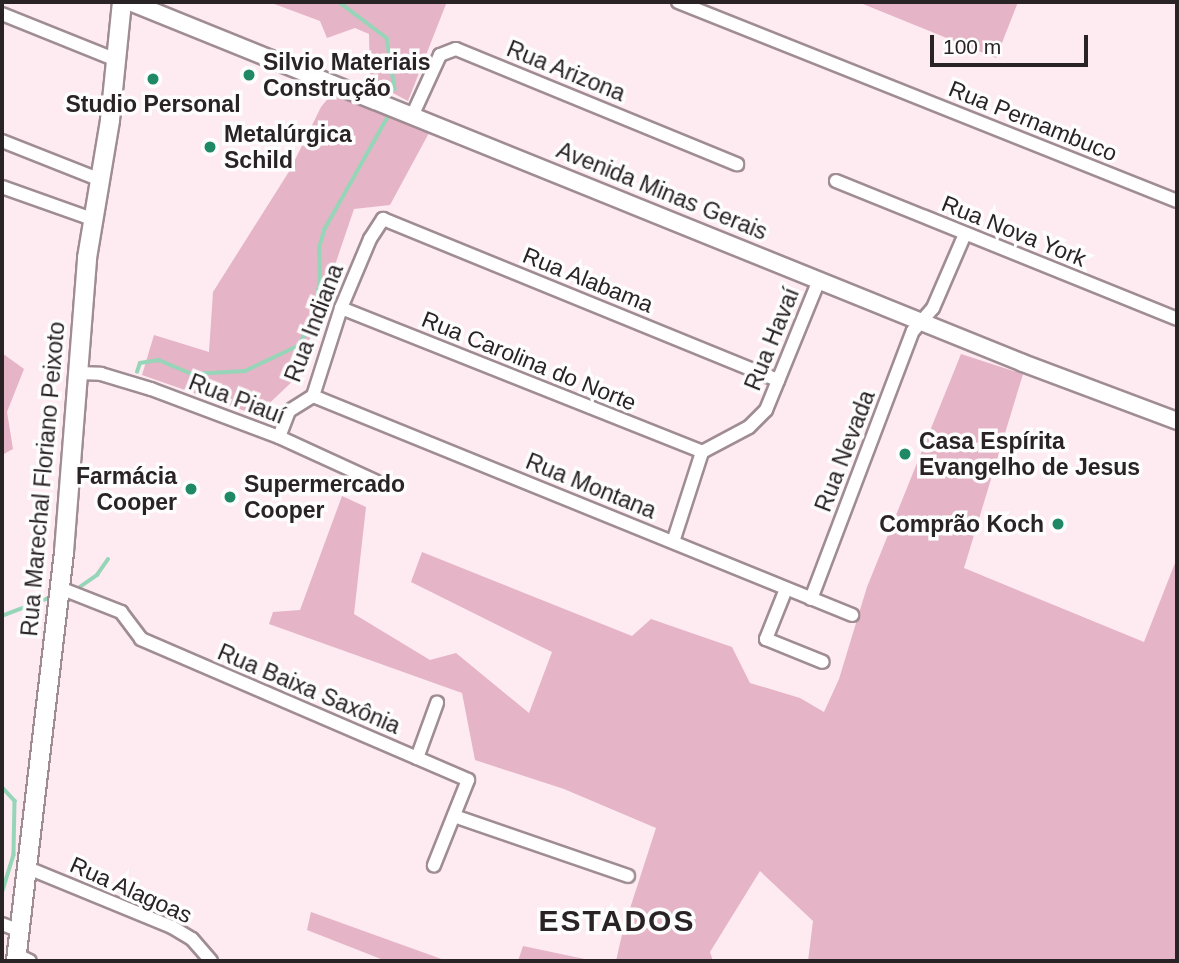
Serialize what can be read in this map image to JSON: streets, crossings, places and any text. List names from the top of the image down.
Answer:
{
  "streets": {
    "main road": ["Rua Marechal Floriano Peixoto"],
    "street": [
      "Rua Arizona",
      "Rua Pernambuco",
      "Avenida Minas Gerais",
      "Rua Nova York",
      "Rua Alabama",
      "Rua Indiana",
      "Rua Havaí",
      "Rua Carolina do Norte",
      "Rua Piauí",
      "Rua Nevada",
      "Rua Montana",
      "Rua Baixa Saxônia",
      "Rua Alagoas"
    ]
  },
  "crossings": [
    ["Rua Arizona", "Avenida Minas Gerais"],
    ["Avenida Minas Gerais", "Rua Havaí"],
    ["Avenida Minas Gerais", "Rua Nevada"],
    ["Rua Nova York", "Rua Nevada"],
    ["Rua Alabama", "Rua Indiana"],
    ["Rua Alabama", "Rua Havaí"],
    ["Rua Indiana", "Rua Carolina do Norte"],
    ["Rua Indiana", "Rua Piauí"],
    ["Rua Indiana", "Rua Montana"],
    ["Rua Havaí", "Rua Carolina do Norte"],
    ["Rua Piauí", "Rua Marechal Floriano Peixoto"],
    ["Rua Nevada", "Rua Montana"],
    ["Rua Marechal Floriano Peixoto", "Rua Baixa Saxônia"],
    ["Rua Marechal Floriano Peixoto", "Rua Alagoas"]
  ],
  "districts": ["ESTADOS"],
  "places": [
    "Silvio Materiais Construção",
    "Studio Personal",
    "Metalúrgica Schild",
    "Casa Espírita Evangelho de Jesus",
    "Farmácia Cooper",
    "Supermercado Cooper",
    "Comprão Koch"
  ],
  "scale_bar": "100 m"
}
